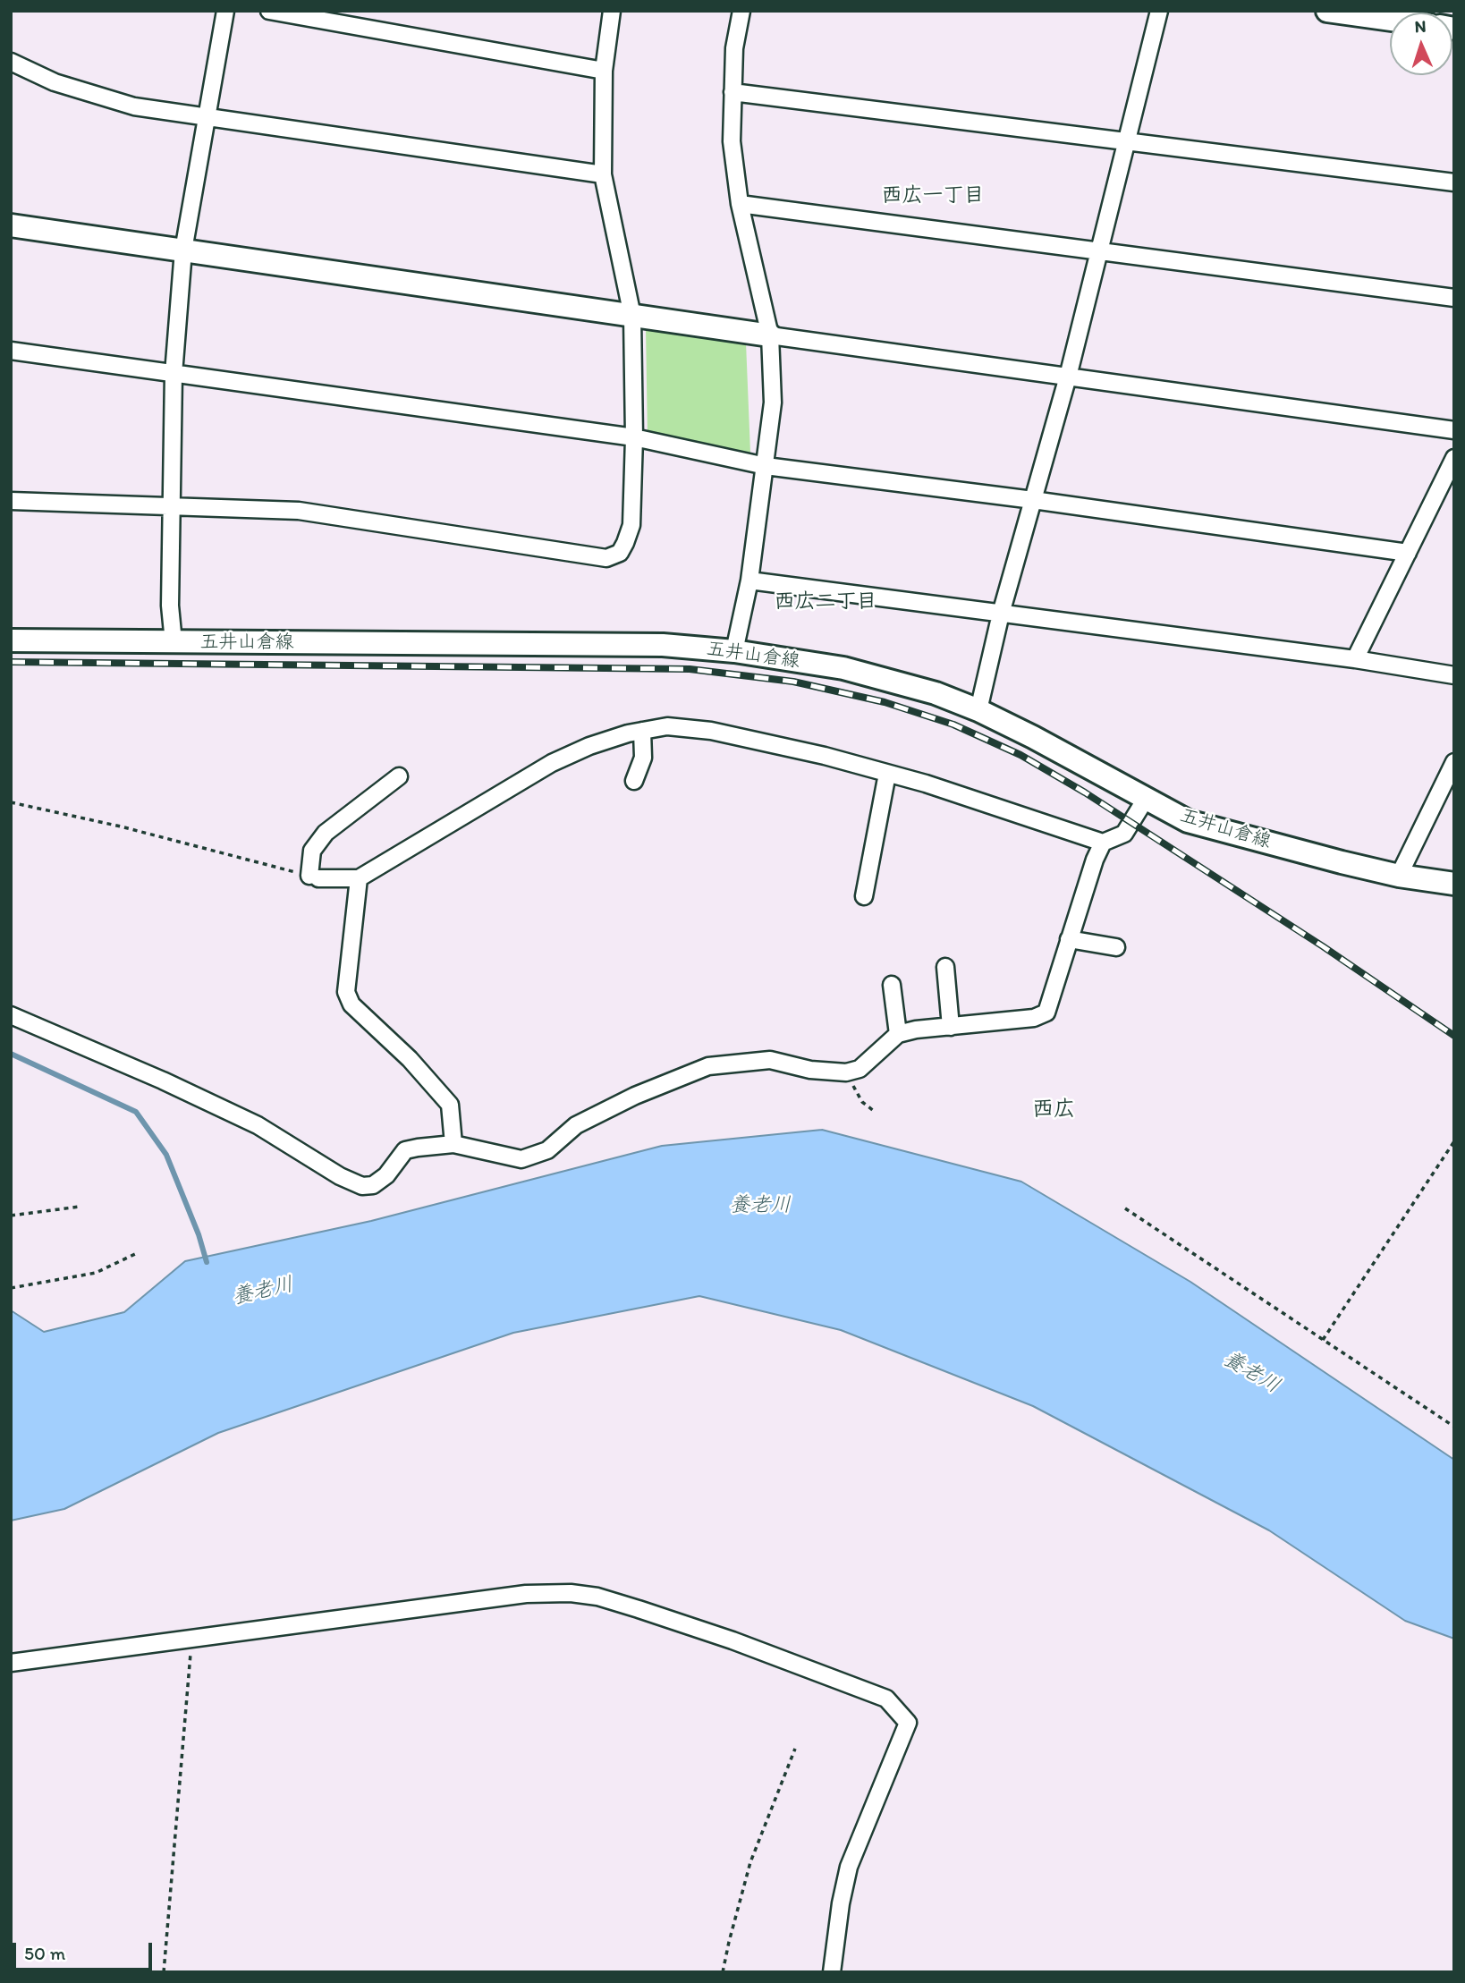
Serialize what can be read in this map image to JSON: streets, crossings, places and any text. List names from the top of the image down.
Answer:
{
  "streets": {
    "main road": ["五井山倉線"]
  },
  "districts": ["西広一丁目", "西広二丁目", "西広"],
  "water": ["養老川"],
  "scale_bar": "50 m",
  "north": "top"
}
